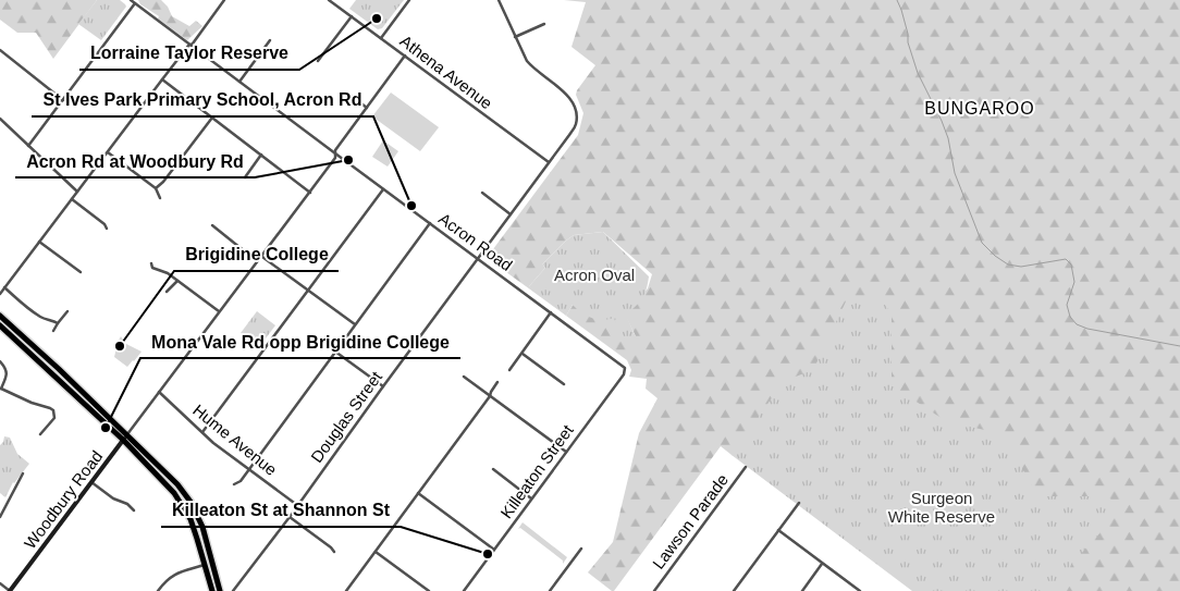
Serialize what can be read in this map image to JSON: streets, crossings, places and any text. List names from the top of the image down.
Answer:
{
  "streets": {
    "street": [
      "Athena Avenue",
      "Acron Road",
      "Douglas Street",
      "Hume Avenue",
      "Killeaton Street",
      "Woodbury Road",
      "Lawson Parade"
    ]
  },
  "crossings": [
    ["Athena Avenue", "Douglas Street"],
    ["Athena Avenue", "Woodbury Road"],
    ["Acron Road", "Douglas Street"],
    ["Acron Road", "Killeaton Street"],
    ["Acron Road", "Woodbury Road"],
    ["Douglas Street", "Hume Avenue"],
    ["Hume Avenue", "Woodbury Road"]
  ],
  "districts": ["BUNGAROO"],
  "parks": ["Acron Oval", "Surgeon White Reserve"],
  "places": [
    "Lorraine Taylor Reserve",
    "Acron Rd at Woodbury Rd",
    "St Ives Park Primary School, Acron Rd",
    "Brigidine College",
    "Mona Vale Rd opp Brigidine College",
    "Killeaton St at Shannon St"
  ]
}
